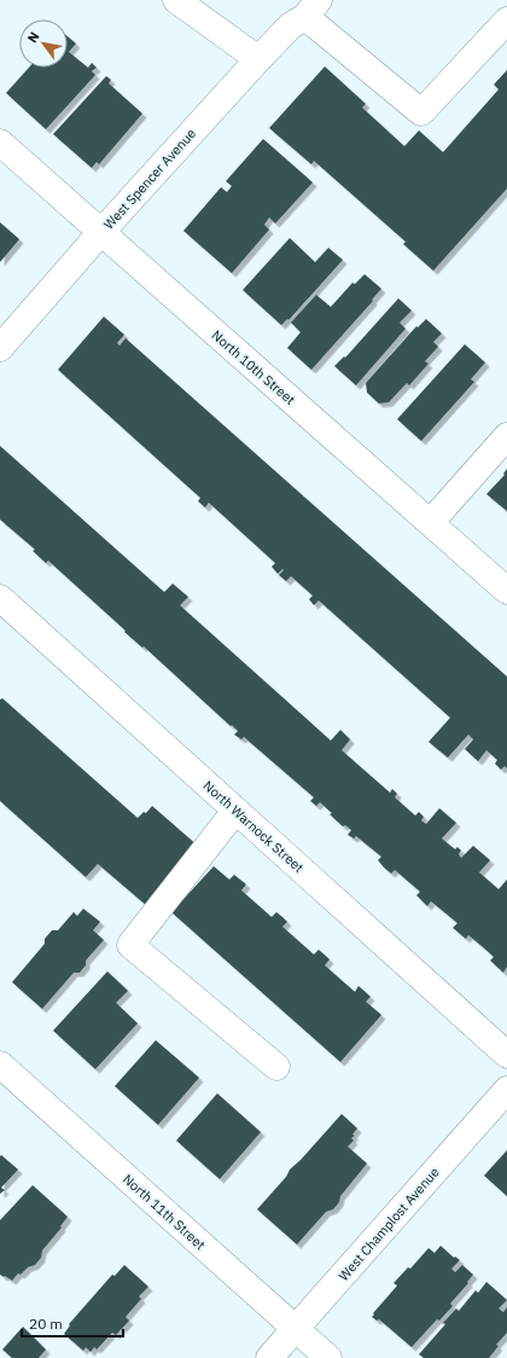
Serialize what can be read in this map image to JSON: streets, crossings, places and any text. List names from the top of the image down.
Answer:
{
  "streets": {
    "street": [
      "West Spencer Avenue",
      "North 10th Street",
      "North Warnock Street",
      "North 11th Street",
      "West Champlost Avenue"
    ]
  },
  "crossings": [
    ["West Spencer Avenue", "North 10th Street"],
    ["North 11th Street", "West Champlost Avenue"]
  ],
  "scale_bar": "20 m",
  "north": "top left"
}
